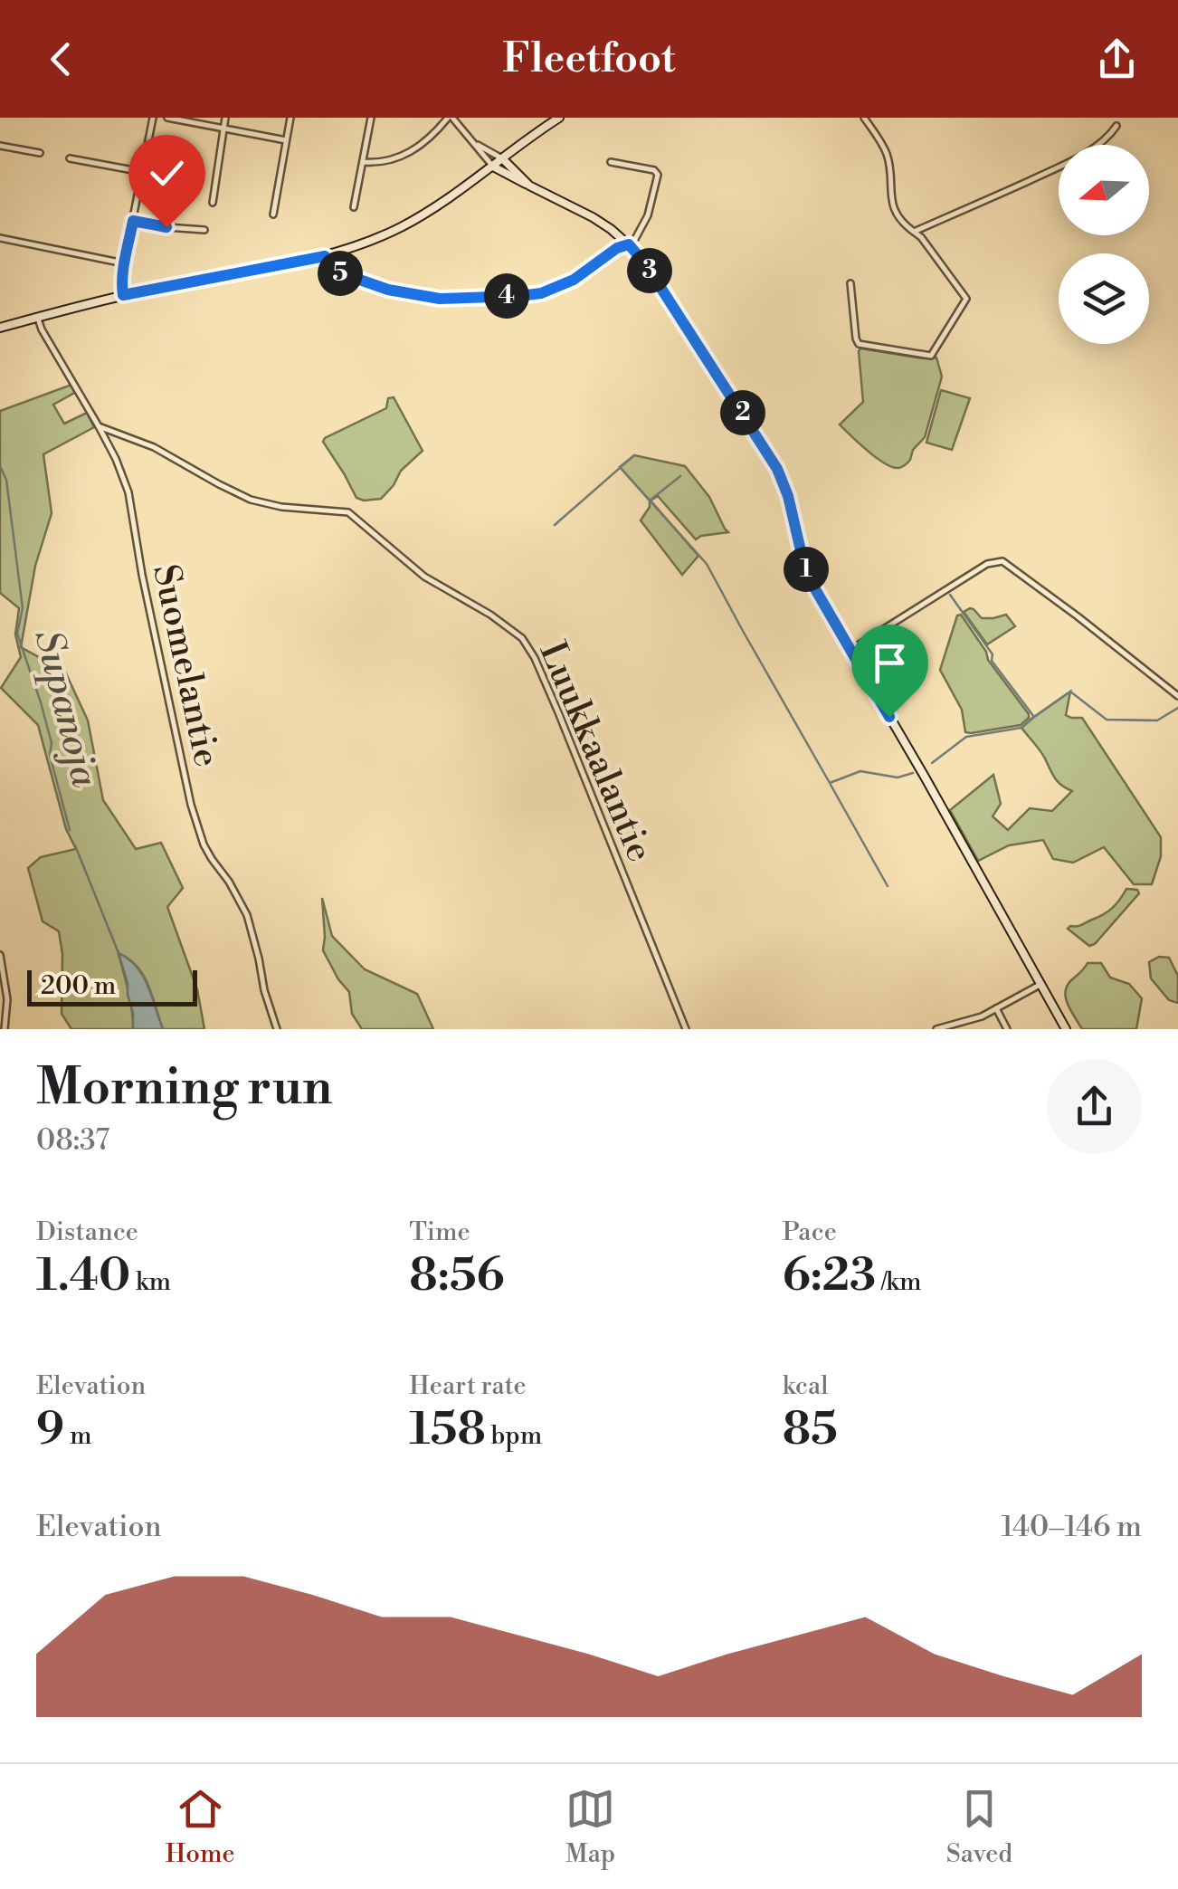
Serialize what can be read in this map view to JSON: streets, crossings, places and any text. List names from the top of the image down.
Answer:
{
  "streets": {
    "street": ["Suomelantie", "Luukkaalantie"]
  },
  "crossings": [
    ["Suomelantie", "Luukkaalantie"]
  ],
  "water": ["Supanoja"],
  "scale_bar": "200 m",
  "north": "left",
  "page": {
    "header": "Fleetfoot",
    "pins": [
      "3",
      "5",
      "4",
      "2",
      "1"
    ],
    "scale": "200 m",
    "heading": ["Morning run", "08:37"],
    "stats": [
      ["Distance", "1.40 km"],
      ["Time", "8:56"],
      ["Pace", "6:23 /km"],
      ["Elevation", "9 m"],
      ["Heart rate", "158 bpm"],
      ["kcal", "85"]
    ],
    "chart": ["Elevation", "140–146 m"],
    "tabs": ["Home", "Map", "Saved"]
  }
}
